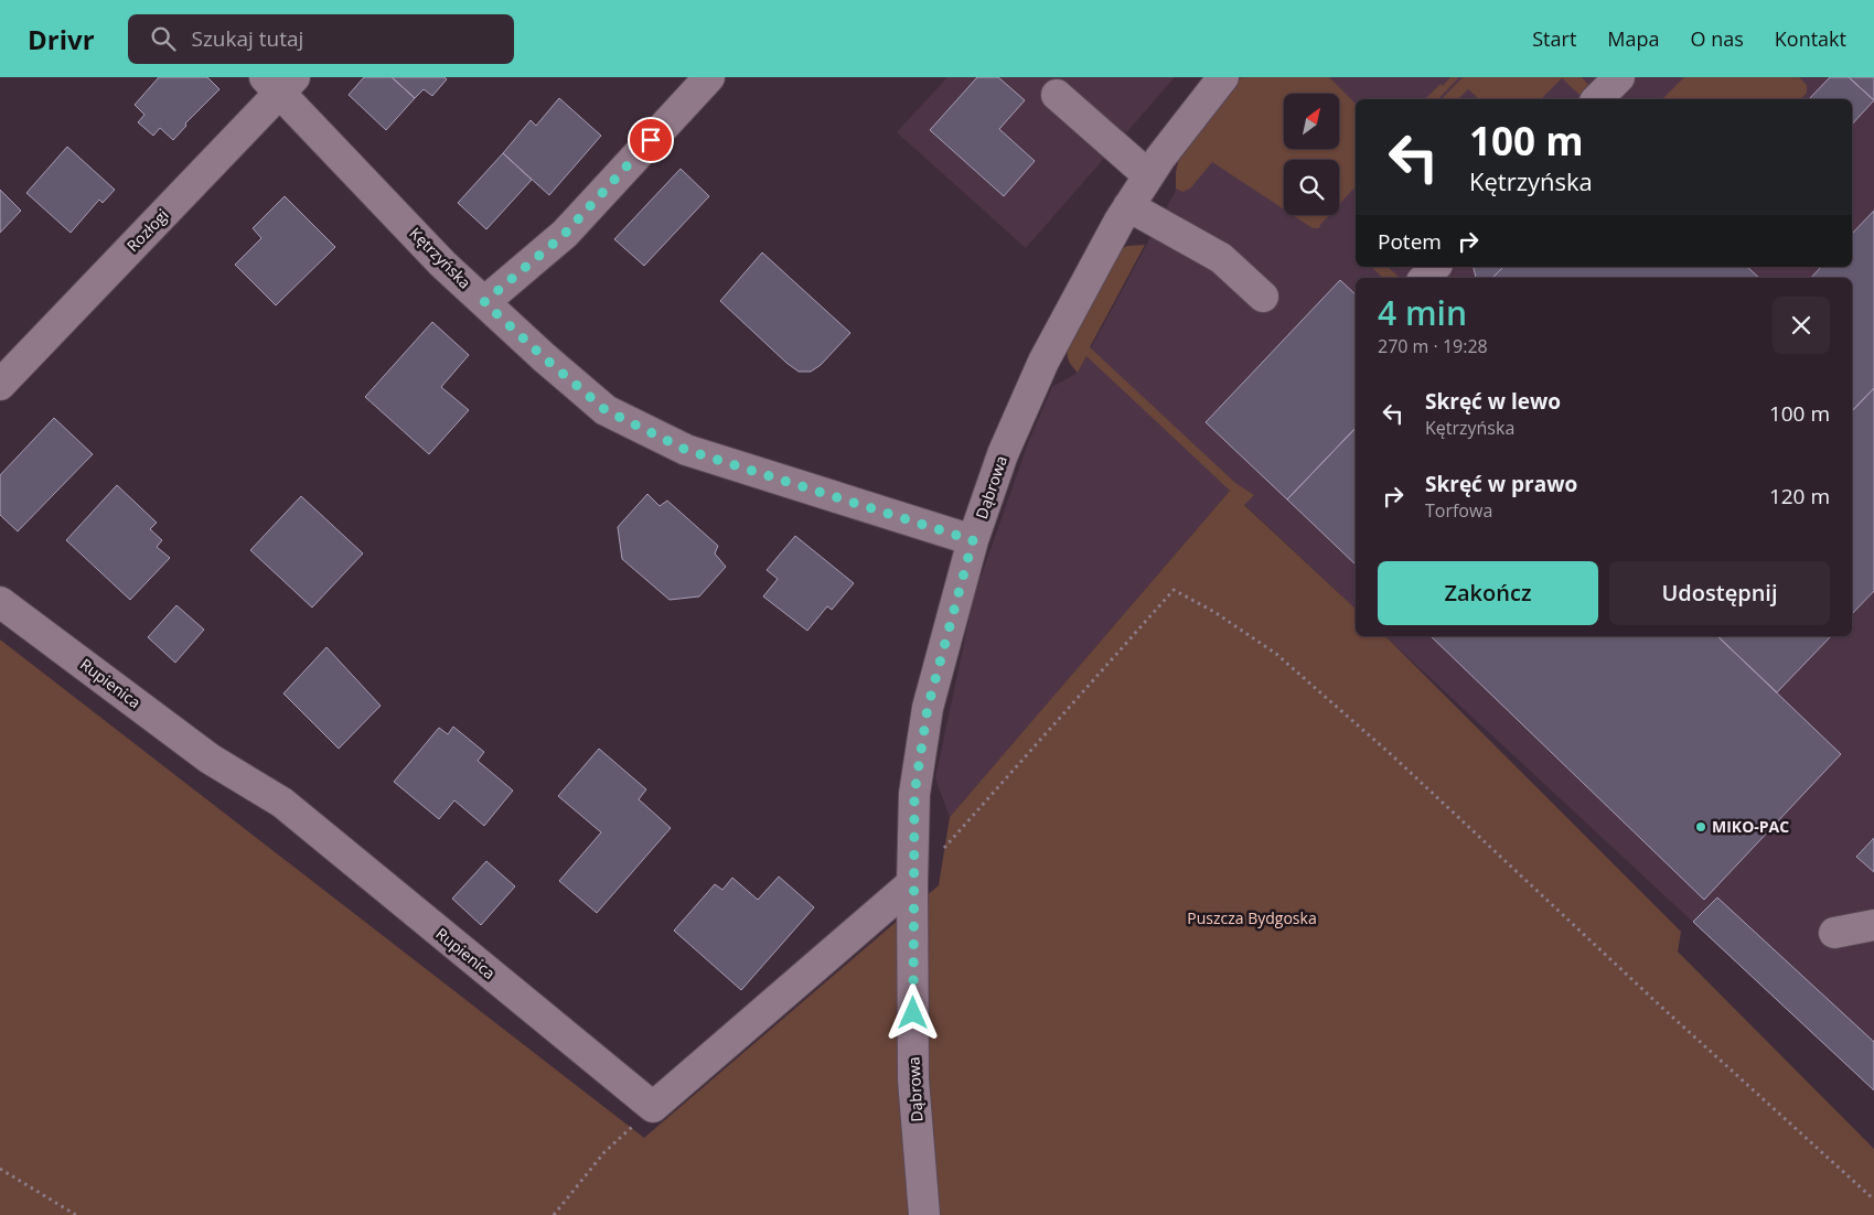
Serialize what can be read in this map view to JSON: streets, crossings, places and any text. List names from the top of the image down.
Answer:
{
  "streets": {
    "street": [
      "Rozłogi",
      "Kętrzyńska",
      "Dąbrowa",
      "Rupienica"
    ]
  },
  "crossings": [
    ["Rozłogi", "Kętrzyńska"],
    ["Kętrzyńska", "Dąbrowa"]
  ],
  "parks": ["Puszcza Bydgoska"],
  "places": ["MIKO-PAC"],
  "north": "top right",
  "page": {
    "header": "Drivr",
    "search": "Szukaj tutaj",
    "nav": [
      "Start",
      "Mapa",
      "O nas",
      "Kontakt"
    ],
    "turn": ["100 m", "Kętrzyńska"],
    "then": "Potem",
    "heading": ["4 min", "270 m · 19:28"],
    "list": [
      {
        "name": "Skręć w lewo",
        "note": "Kętrzyńska",
        "value": "100 m"
      },
      {
        "name": "Skręć w prawo",
        "note": "Torfowa",
        "value": "120 m"
      }
    ],
    "buttons": ["Zakończ", "Udostępnij"]
  }
}
